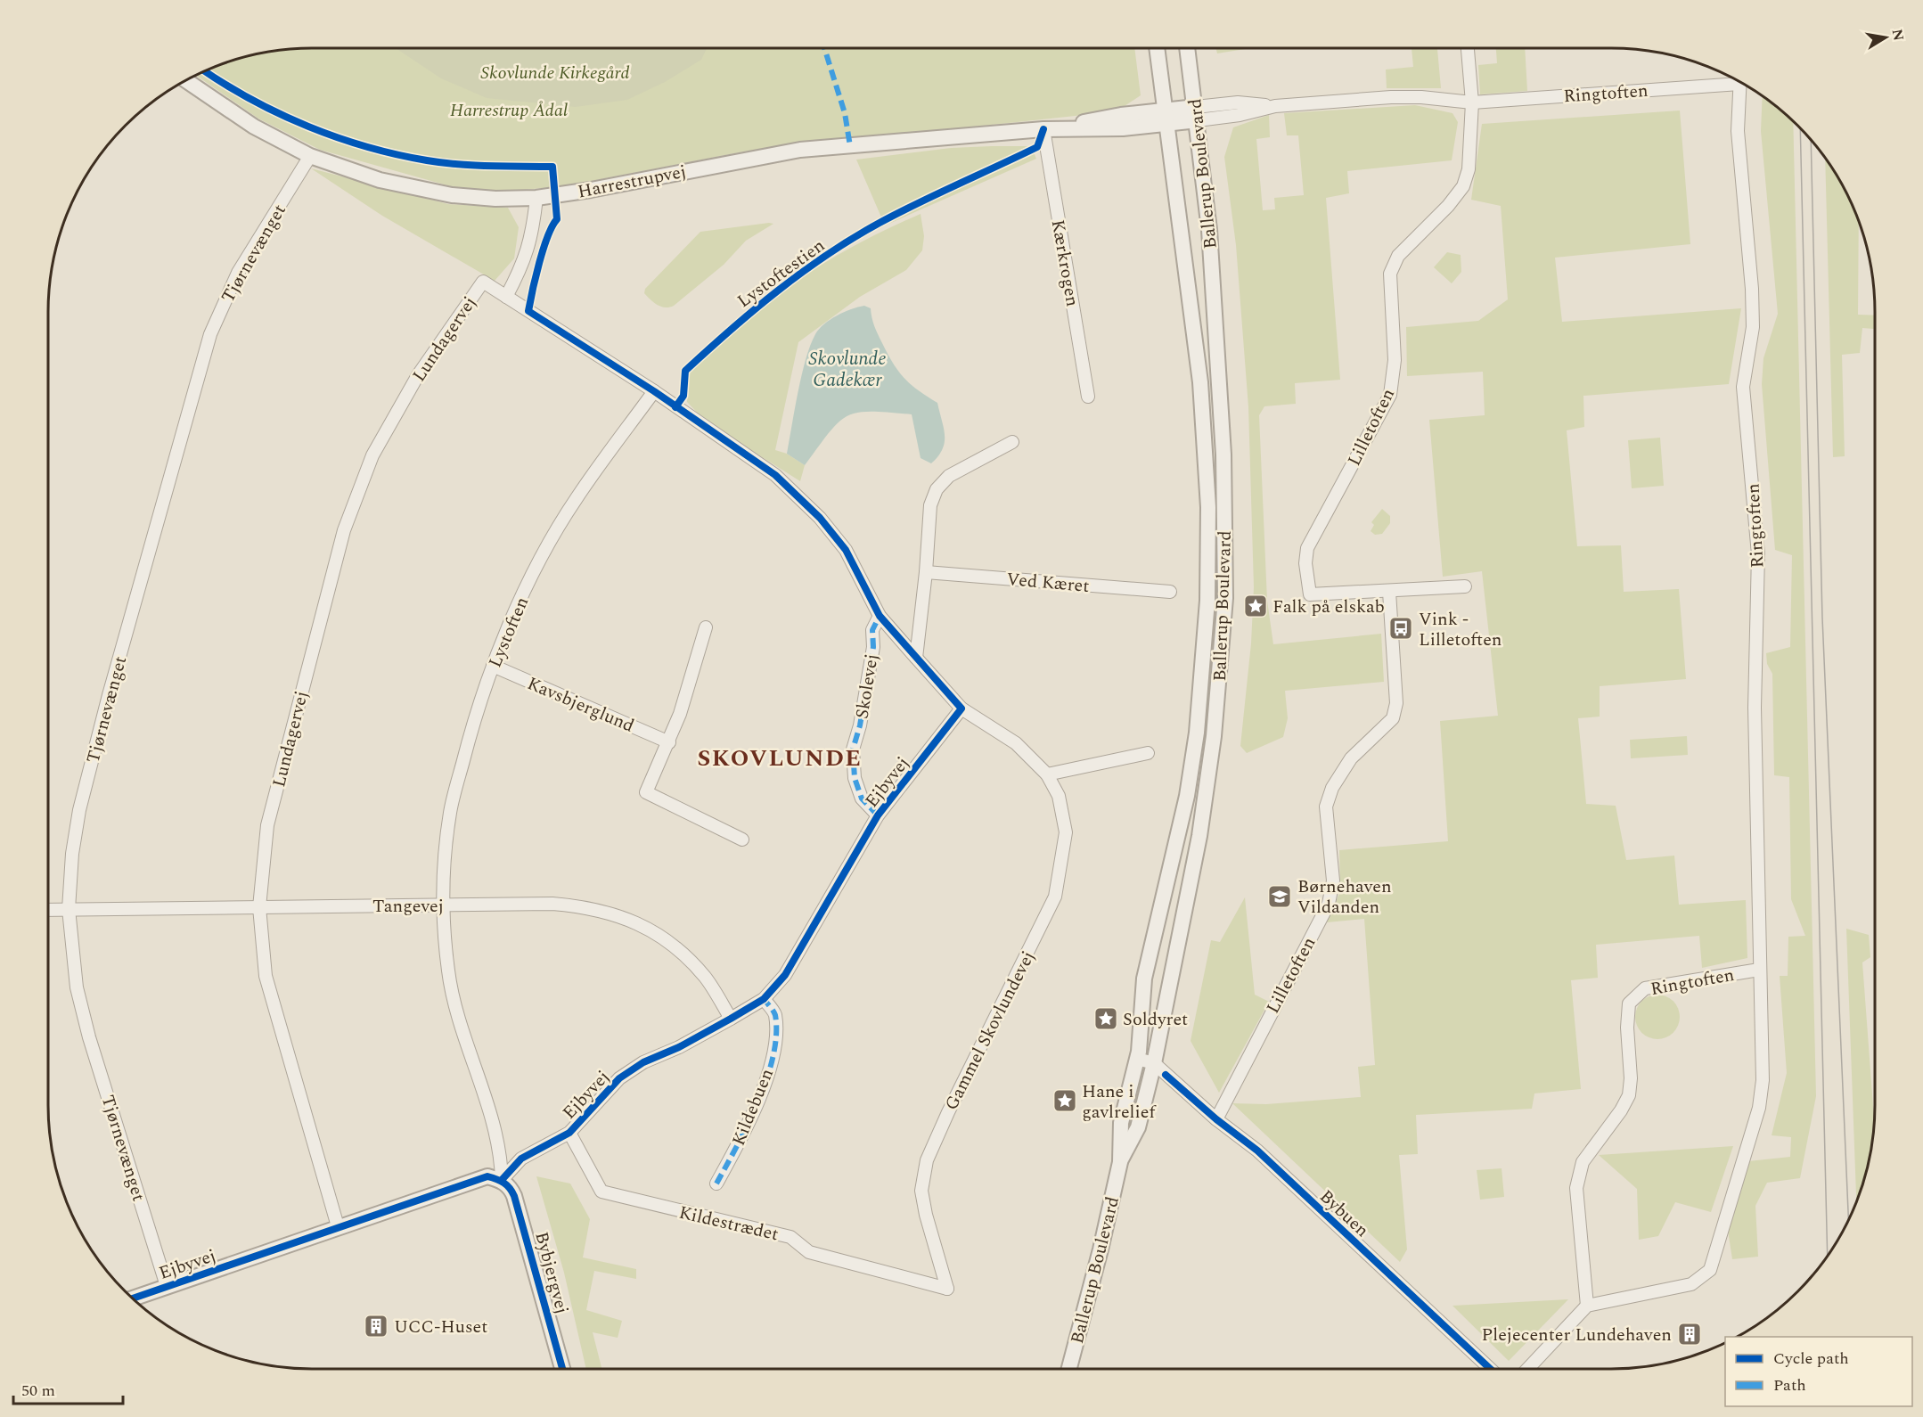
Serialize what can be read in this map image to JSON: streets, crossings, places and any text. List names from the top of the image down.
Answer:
{
  "streets": {
    "street": [
      "Ringtoften",
      "Ballerup Boulevard",
      "Harrestrupvej",
      "Tjørnevænget",
      "Kærkrogen",
      "Lundagervej",
      "Lilletoften",
      "Ved Kæret",
      "Lystoften",
      "Skolevej",
      "Kavsbjerglund",
      "Ejbyvej",
      "Tangevej",
      "Gammel Skovlundevej",
      "Kildebuen",
      "Bybuen",
      "Kildestrædet",
      "Bybjergvej"
    ],
    "cycle path": ["Lystoftestien"]
  },
  "crossings": [
    ["Ringtoften", "Lilletoften"],
    ["Ballerup Boulevard", "Harrestrupvej"],
    ["Ballerup Boulevard", "Bybuen"],
    ["Harrestrupvej", "Tjørnevænget"],
    ["Harrestrupvej", "Kærkrogen"],
    ["Tjørnevænget", "Ejbyvej"],
    ["Tjørnevænget", "Tangevej"],
    ["Lundagervej", "Ejbyvej"],
    ["Lundagervej", "Tangevej"],
    ["Lundagervej", "Gammel Skovlundevej"],
    ["Lilletoften", "Bybuen"],
    ["Lystoften", "Kavsbjerglund"],
    ["Lystoften", "Tangevej"],
    ["Lystoften", "Gammel Skovlundevej"],
    ["Skolevej", "Ejbyvej"],
    ["Skolevej", "Gammel Skovlundevej"],
    ["Ejbyvej", "Tangevej"],
    ["Ejbyvej", "Gammel Skovlundevej"],
    ["Ejbyvej", "Kildebuen"],
    ["Ejbyvej", "Kildestrædet"],
    ["Ejbyvej", "Bybjergvej"],
    ["Gammel Skovlundevej", "Kildestrædet"]
  ],
  "districts": ["SKOVLUNDE"],
  "water": ["Skovlunde Gadekær"],
  "parks": ["Skovlunde Kirkegård", "Harrestrup Ådal"],
  "places": {
    "place": ["Falk på elskab", "Soldyret", "Hane i gavlrelief"],
    "bus stop": ["Vink - Lilletoften"],
    "school or university": ["Børnehaven Vildanden"],
    "building": ["UCC-Huset", "Plejecenter Lundehaven"]
  },
  "legend": ["Cycle path", "Path"],
  "scale_bar": "50 m",
  "north": "right"
}
